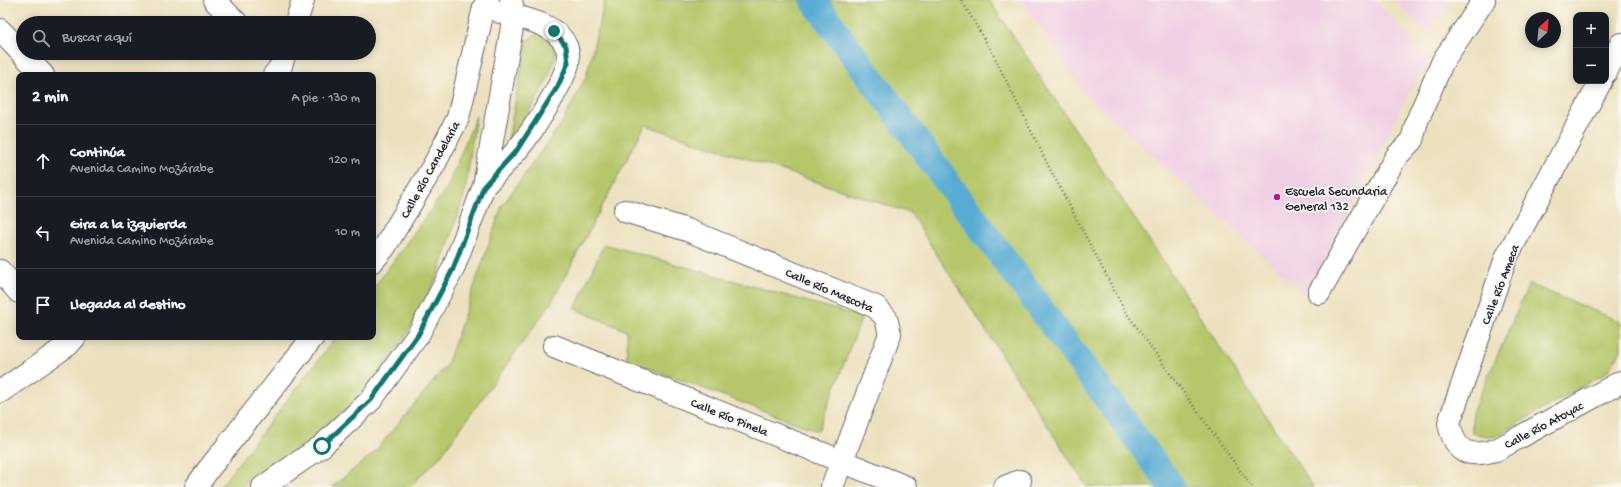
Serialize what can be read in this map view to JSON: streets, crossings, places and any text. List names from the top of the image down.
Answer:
{
  "streets": {
    "street": [
      "Calle Río Candelaria",
      "Calle Río Ameca",
      "Calle Río Mascota",
      "Calle Río Pinela",
      "Calle Río Atoyac"
    ]
  },
  "crossings": [
    ["Calle Río Ameca", "Calle Río Atoyac"],
    ["Calle Río Mascota", "Calle Río Pinela"]
  ],
  "places": ["Escuela Secundaria General 132"],
  "north": "top right",
  "page": {
    "map_buttons": ["+", "−"],
    "search": "Buscar aquí",
    "heading": ["2 min", "A pie · 130 m"],
    "list": [
      ["Continúa", "Avenida Camino Mozárabe", "120 m"],
      ["Gira a la izquierda", "Avenida Camino Mozárabe", "10 m"],
      "Llegada al destino"
    ]
  }
}
